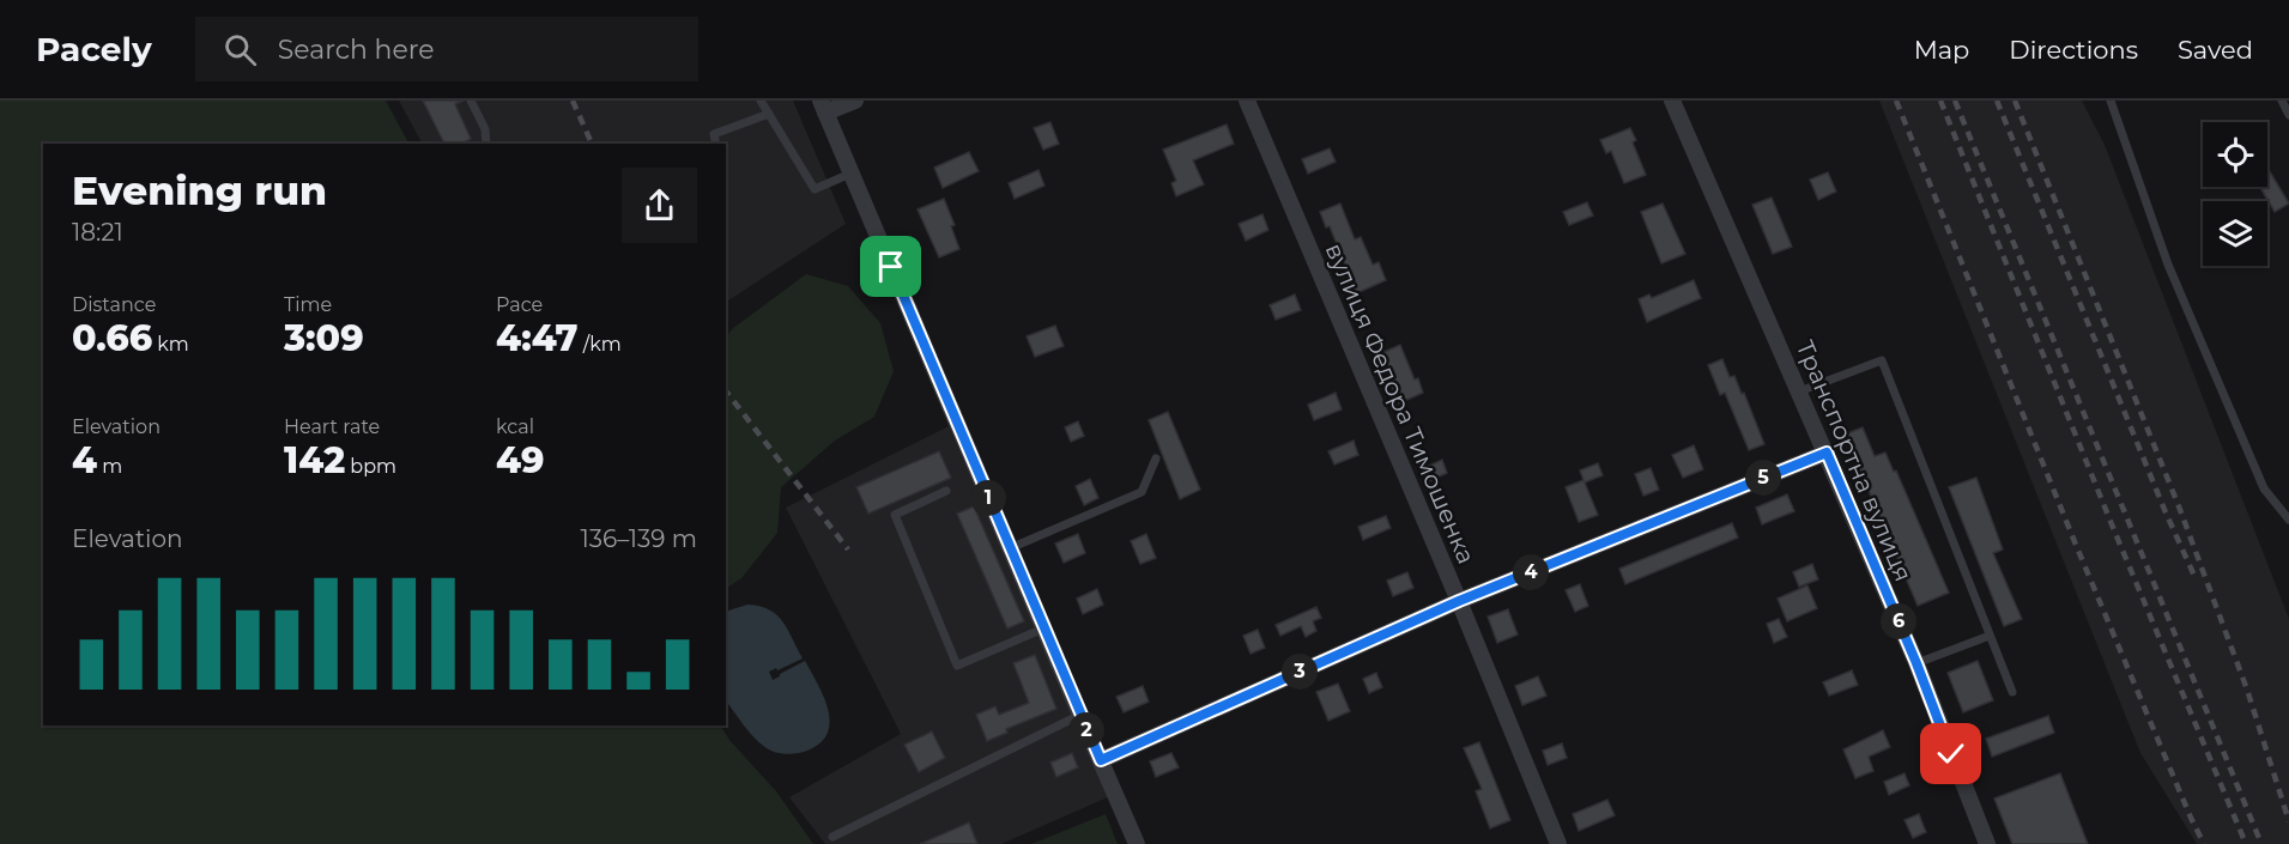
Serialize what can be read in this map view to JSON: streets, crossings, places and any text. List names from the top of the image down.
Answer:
{
  "streets": {
    "street": ["вулиця Федора Тимошенка", "Транспортна вулиця"]
  },
  "page": {
    "header": "Pacely",
    "search": "Search here",
    "nav": ["Map", "Directions", "Saved"],
    "heading": ["Evening run", "18:21"],
    "stats": [
      ["Distance", "0.66 km"],
      ["Time", "3:09"],
      ["Pace", "4:47 /km"],
      ["Elevation", "4 m"],
      ["Heart rate", "142 bpm"],
      ["kcal", "49"]
    ],
    "pins": [
      "5",
      "1",
      "4",
      "6",
      "3",
      "2"
    ],
    "chart": ["Elevation", "136–139 m"]
  }
}
